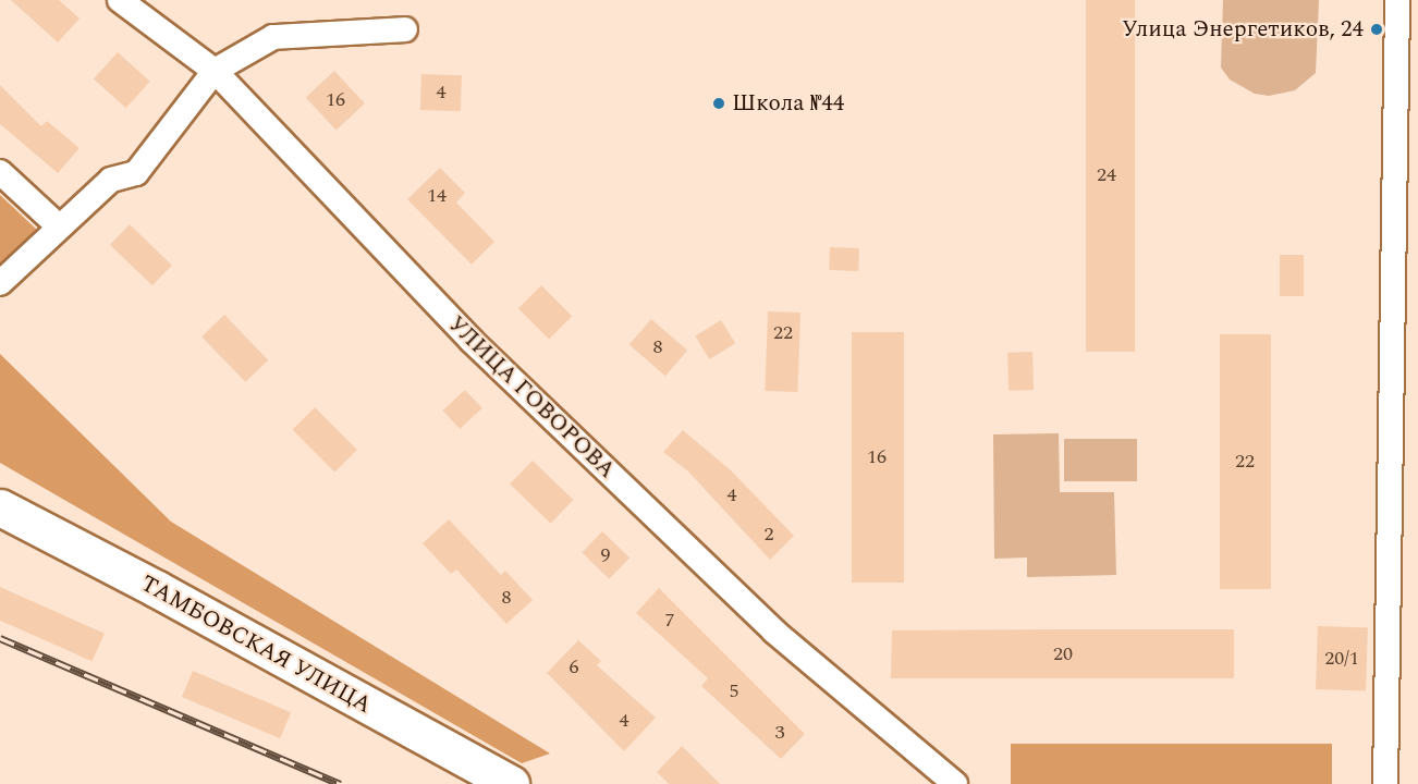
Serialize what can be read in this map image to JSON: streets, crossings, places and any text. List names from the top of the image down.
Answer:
{
  "streets": {
    "main road": ["ТАМБОВСКАЯ УЛИЦА"],
    "street": ["УЛИЦА ГОВОРОВА"]
  },
  "places": ["Улица Энергетиков, 24", "Школа №44"],
  "house_numbers": [
    "4",
    "16",
    "24",
    "14",
    "22",
    "8",
    "16",
    "22",
    "4",
    "2",
    "9",
    "8",
    "7",
    "20",
    "20/1",
    "6",
    "5",
    "4",
    "3"
  ]
}
